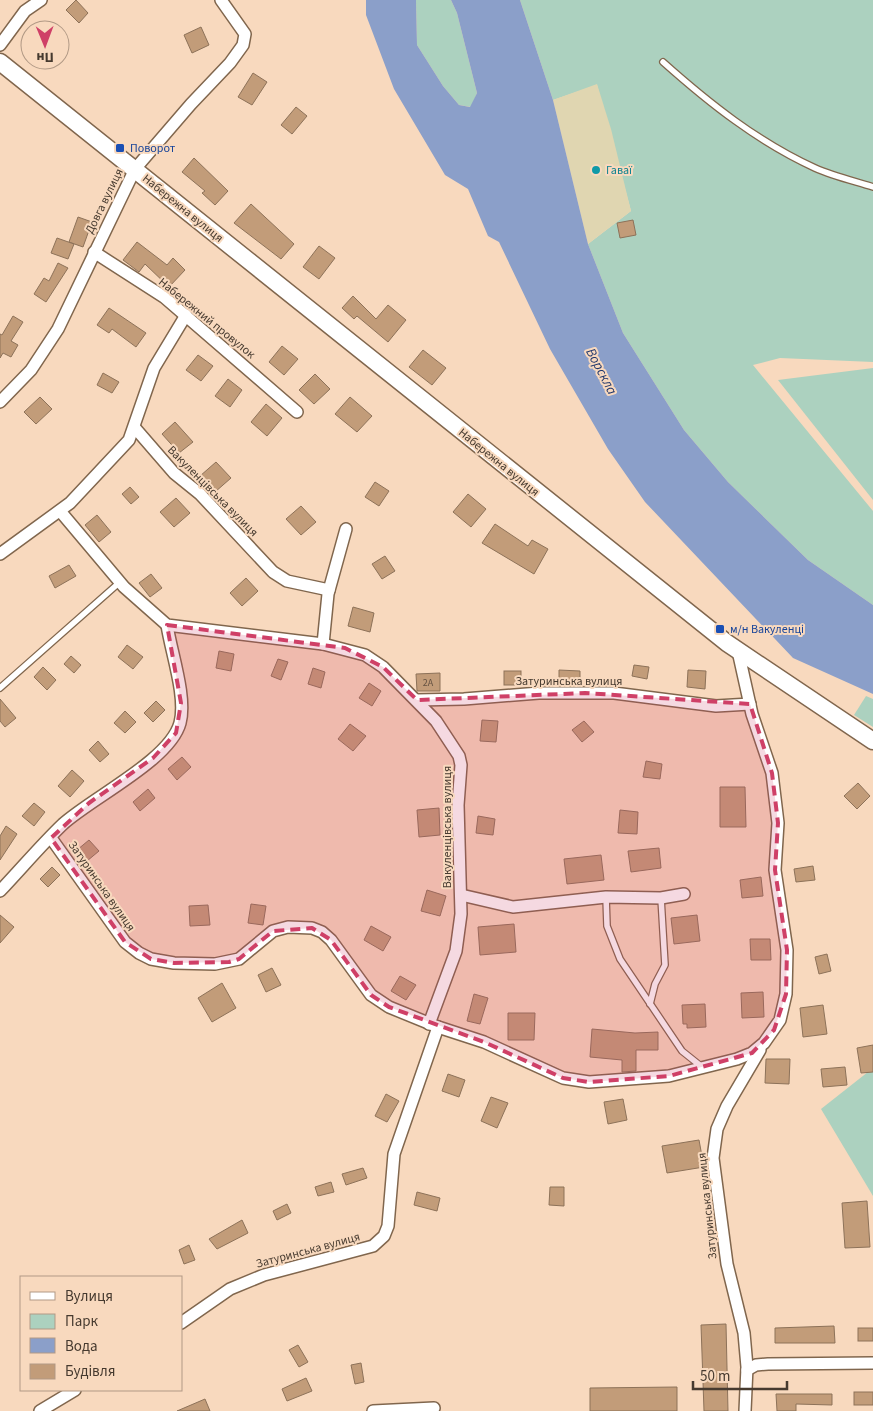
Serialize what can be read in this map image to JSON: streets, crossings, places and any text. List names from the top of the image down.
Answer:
{
  "streets": {
    "street": [
      "Довга вулиця",
      "Набережна вулиця",
      "Набережний провулок",
      "Вакуленцівська вулиця",
      "Затуринська вулиця"
    ]
  },
  "crossings": [
    ["Довга вулиця", "Набережна вулиця"],
    ["Довга вулиця", "Набережний провулок"],
    ["Набережна вулиця", "Затуринська вулиця"],
    ["Вакуленцівська вулиця", "Затуринська вулиця"]
  ],
  "water": ["Ворскла"],
  "places": {
    "transit": ["Поворот", "м/н Вакуленці"],
    "other": ["Гаваї"]
  },
  "house_numbers": ["2А"],
  "legend": [
    "Вулиця",
    "Парк",
    "Вода",
    "Будівля"
  ],
  "scale_bar": "50 m",
  "north": "bottom"
}
